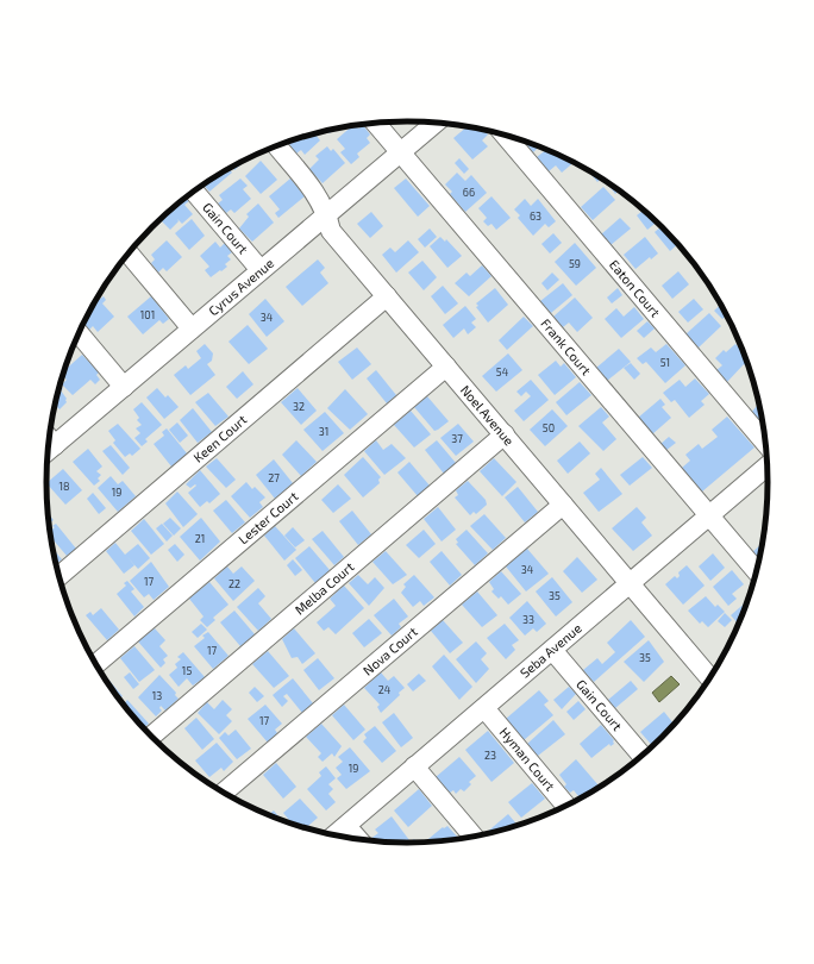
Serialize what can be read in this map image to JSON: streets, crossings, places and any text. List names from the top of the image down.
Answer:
{
  "streets": {
    "street": [
      "Gain Court",
      "Cyrus Avenue",
      "Eaton Court",
      "Frank Court",
      "Noel Avenue",
      "Keen Court",
      "Lester Court",
      "Melba Court",
      "Nova Court",
      "Seba Avenue",
      "Hyman Court"
    ]
  },
  "crossings": [
    ["Gain Court", "Cyrus Avenue"],
    ["Gain Court", "Seba Avenue"],
    ["Cyrus Avenue", "Frank Court"],
    ["Cyrus Avenue", "Noel Avenue"],
    ["Frank Court", "Seba Avenue"],
    ["Noel Avenue", "Keen Court"],
    ["Noel Avenue", "Lester Court"],
    ["Noel Avenue", "Melba Court"],
    ["Noel Avenue", "Nova Court"],
    ["Noel Avenue", "Seba Avenue"],
    ["Seba Avenue", "Hyman Court"]
  ],
  "house_numbers": [
    "66",
    "63",
    "59",
    "101",
    "34",
    "51",
    "54",
    "32",
    "50",
    "31",
    "37",
    "27",
    "18",
    "19",
    "21",
    "34",
    "17",
    "22",
    "35",
    "33",
    "17",
    "35",
    "15",
    "24",
    "13",
    "17",
    "23",
    "19"
  ]
}
